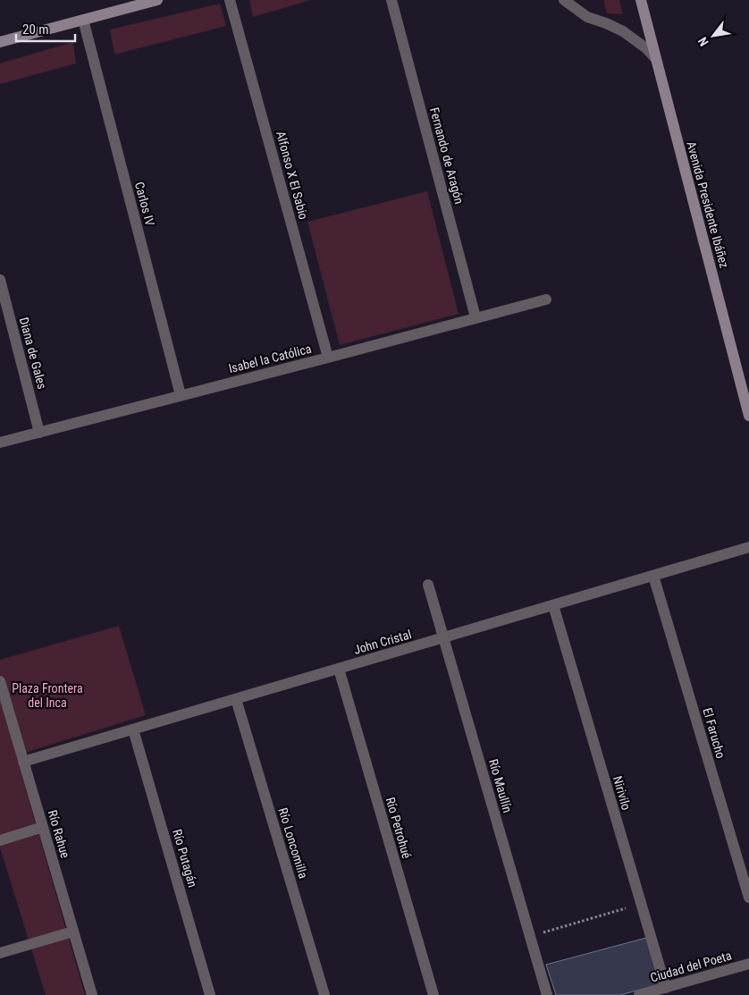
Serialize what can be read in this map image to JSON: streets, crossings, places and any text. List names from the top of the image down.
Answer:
{
  "streets": {
    "street": [
      "Fernando de Aragón",
      "Alfonso X El Sabio",
      "Carlos IV",
      "Avenida Presidente Ibáñez",
      "Diana de Gales",
      "Isabel la Católica",
      "John Cristal",
      "El Farucho",
      "Río Maullín",
      "Nirivilo",
      "Río Petrohué",
      "Río Rahue",
      "Río Loncomilla",
      "Río Putagán",
      "Ciudad del Poeta"
    ]
  },
  "crossings": [
    ["Fernando de Aragón", "Isabel la Católica"],
    ["Alfonso X El Sabio", "Isabel la Católica"],
    ["Carlos IV", "Isabel la Católica"],
    ["Diana de Gales", "Isabel la Católica"],
    ["John Cristal", "El Farucho"],
    ["John Cristal", "Río Maullín"],
    ["John Cristal", "Nirivilo"],
    ["John Cristal", "Río Petrohué"],
    ["John Cristal", "Río Rahue"],
    ["John Cristal", "Río Loncomilla"],
    ["John Cristal", "Río Putagán"],
    ["Nirivilo", "Ciudad del Poeta"]
  ],
  "parks": ["Plaza Frontera del Inca"],
  "scale_bar": "20 m",
  "north": "bottom left"
}
